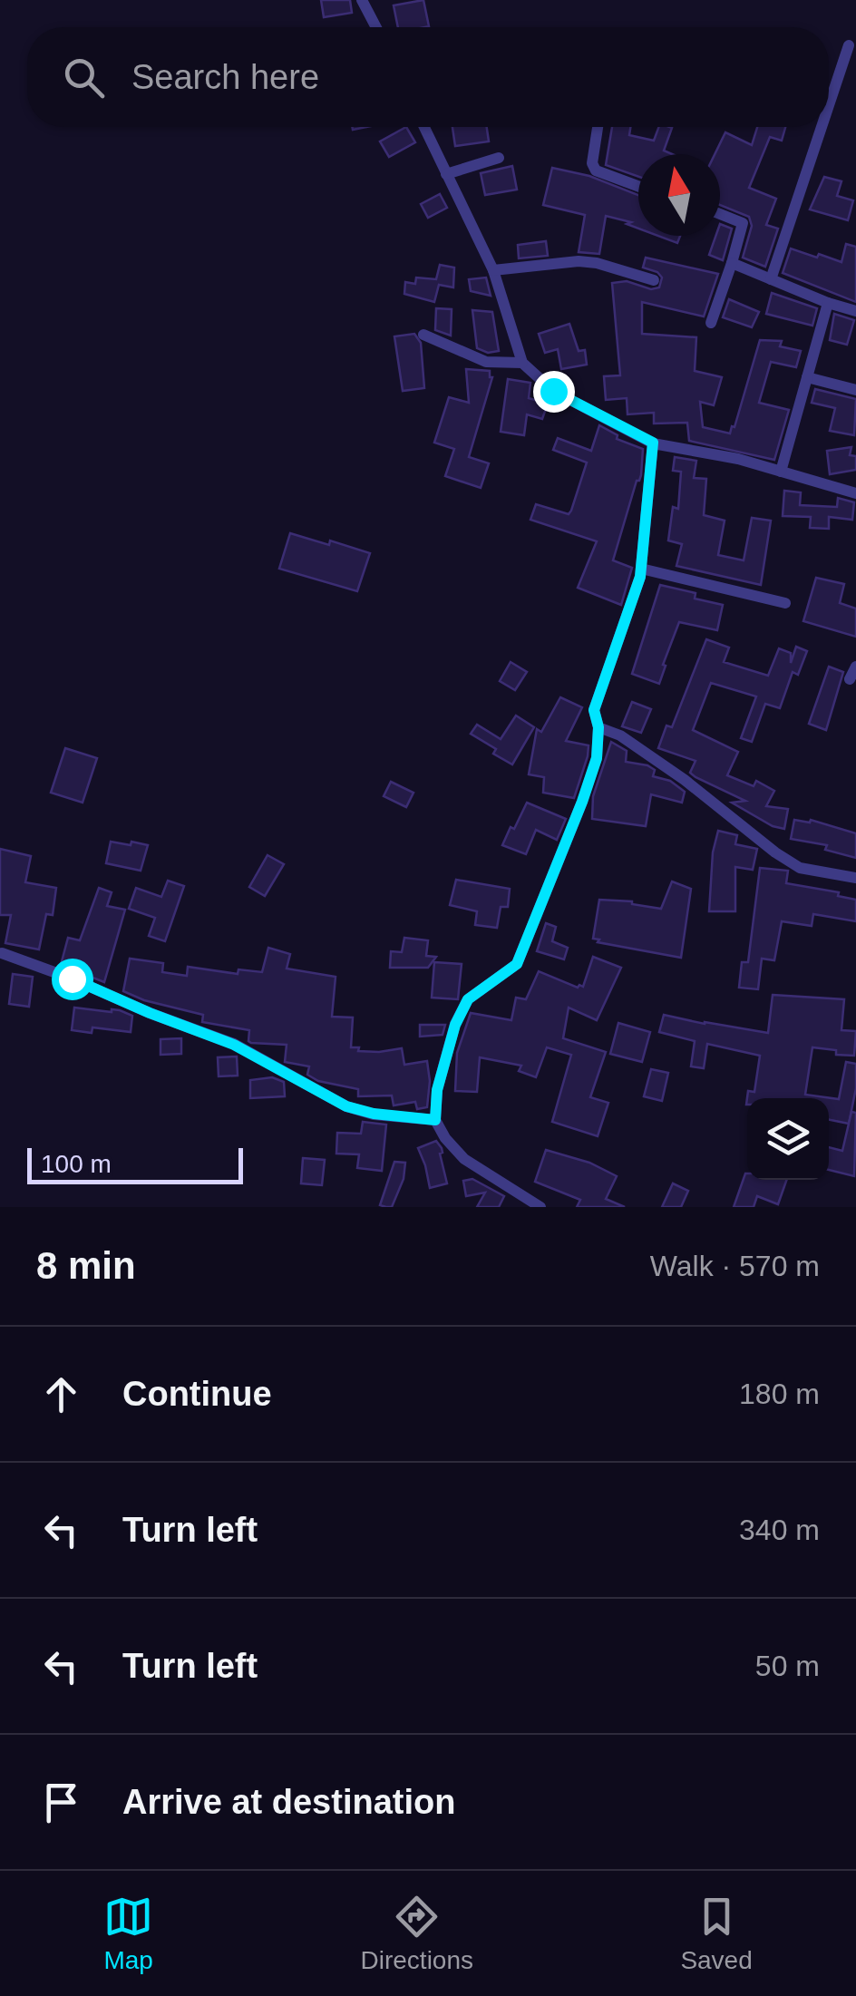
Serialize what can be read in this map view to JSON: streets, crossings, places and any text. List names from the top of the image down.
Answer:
{
  "scale_bar": "100 m",
  "north": "top",
  "page": {
    "search": "Search here",
    "scale": "100 m",
    "heading": ["8 min", "Walk · 570 m"],
    "list": [
      ["Continue", "180 m"],
      ["Turn left", "340 m"],
      ["Turn left", "50 m"],
      "Arrive at destination"
    ],
    "nav": ["Map", "Directions", "Saved"]
  }
}
